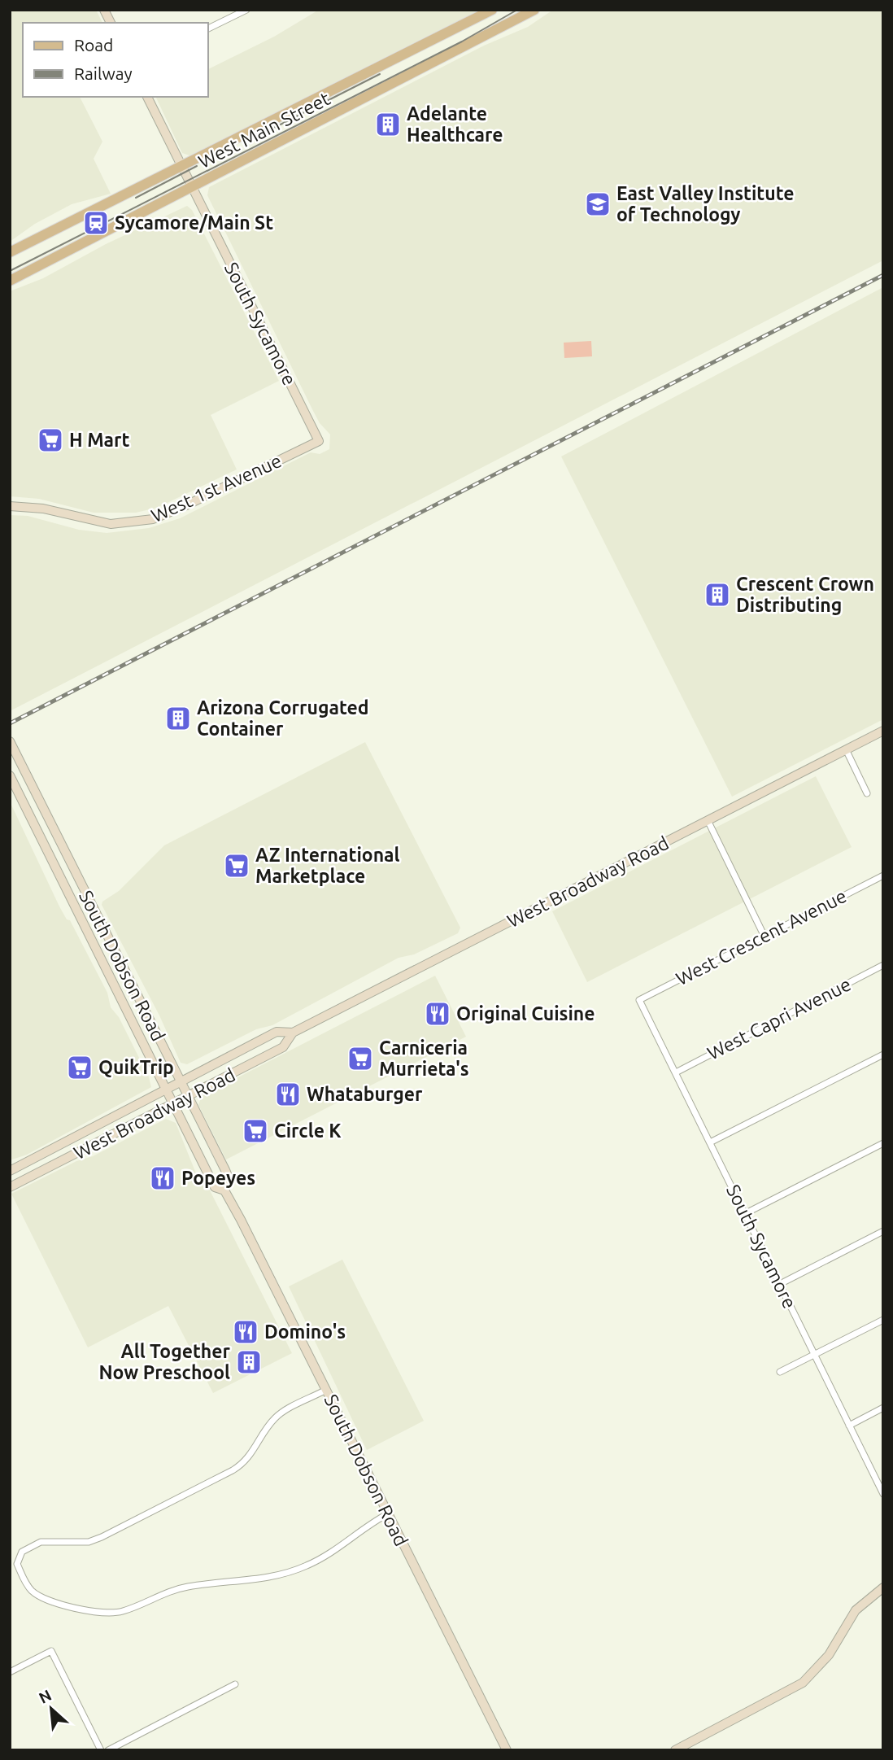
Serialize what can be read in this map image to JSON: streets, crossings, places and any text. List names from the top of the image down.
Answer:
{
  "streets": {
    "main road": [
      "West Main Street",
      "South Sycamore",
      "West 1st Avenue",
      "West Broadway Road",
      "South Dobson Road"
    ],
    "street": ["West Crescent Avenue", "West Capri Avenue"]
  },
  "crossings": [
    ["West Main Street", "South Sycamore"],
    ["South Sycamore", "West 1st Avenue"],
    ["South Sycamore", "West Crescent Avenue"],
    ["South Sycamore", "West Capri Avenue"],
    ["West Broadway Road", "South Dobson Road"]
  ],
  "places": {
    "building": [
      "Adelante Healthcare",
      "Crescent Crown Distributing",
      "Arizona Corrugated Container",
      "All Together Now Preschool"
    ],
    "school or university": ["East Valley Institute of Technology"],
    "station": ["Sycamore/Main St"],
    "supermarket": [
      "H Mart",
      "AZ International Marketplace",
      "Carniceria Murrieta's",
      "QuikTrip",
      "Circle K"
    ],
    "restaurant": [
      "Original Cuisine",
      "Whataburger",
      "Popeyes",
      "Domino's"
    ]
  },
  "legend": ["Road", "Railway"],
  "north": "top left"
}
